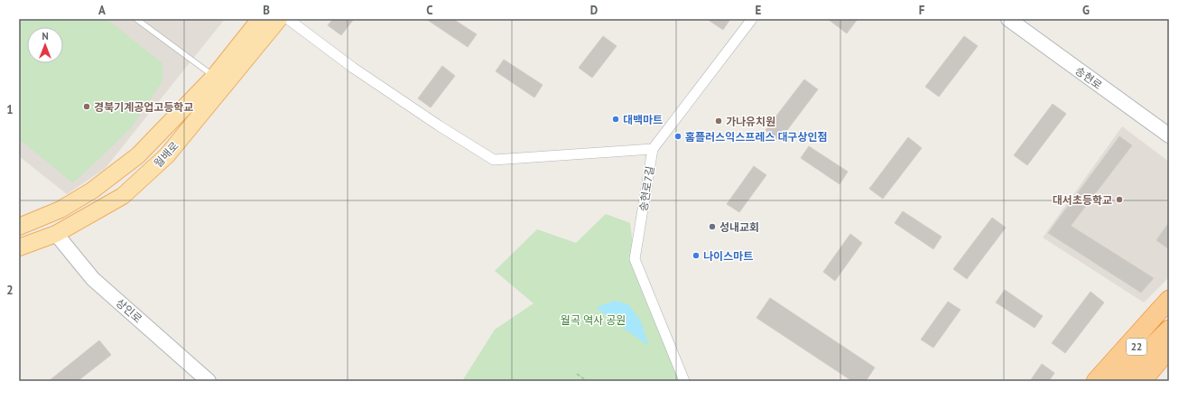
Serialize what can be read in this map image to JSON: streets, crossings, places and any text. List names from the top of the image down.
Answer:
{
  "streets": {
    "highway": ["22"],
    "main road": ["송현로", "월배로", "상인로"],
    "street": ["송현로7길"]
  },
  "crossings": [
    ["월배로", "상인로"]
  ],
  "parks": ["월곡 역사 공원"],
  "places": [
    "경북기계공업고등학교",
    "대백마트",
    "가나유치원",
    "홈플러스익스프레스 대구상인점",
    "대서초등학교",
    "성내교회",
    "나이스마트"
  ],
  "north": "top",
  "grid": {
    "columns": [
      "A",
      "B",
      "C",
      "D",
      "E",
      "F",
      "G"
    ],
    "rows": ["1", "2"]
  }
}
